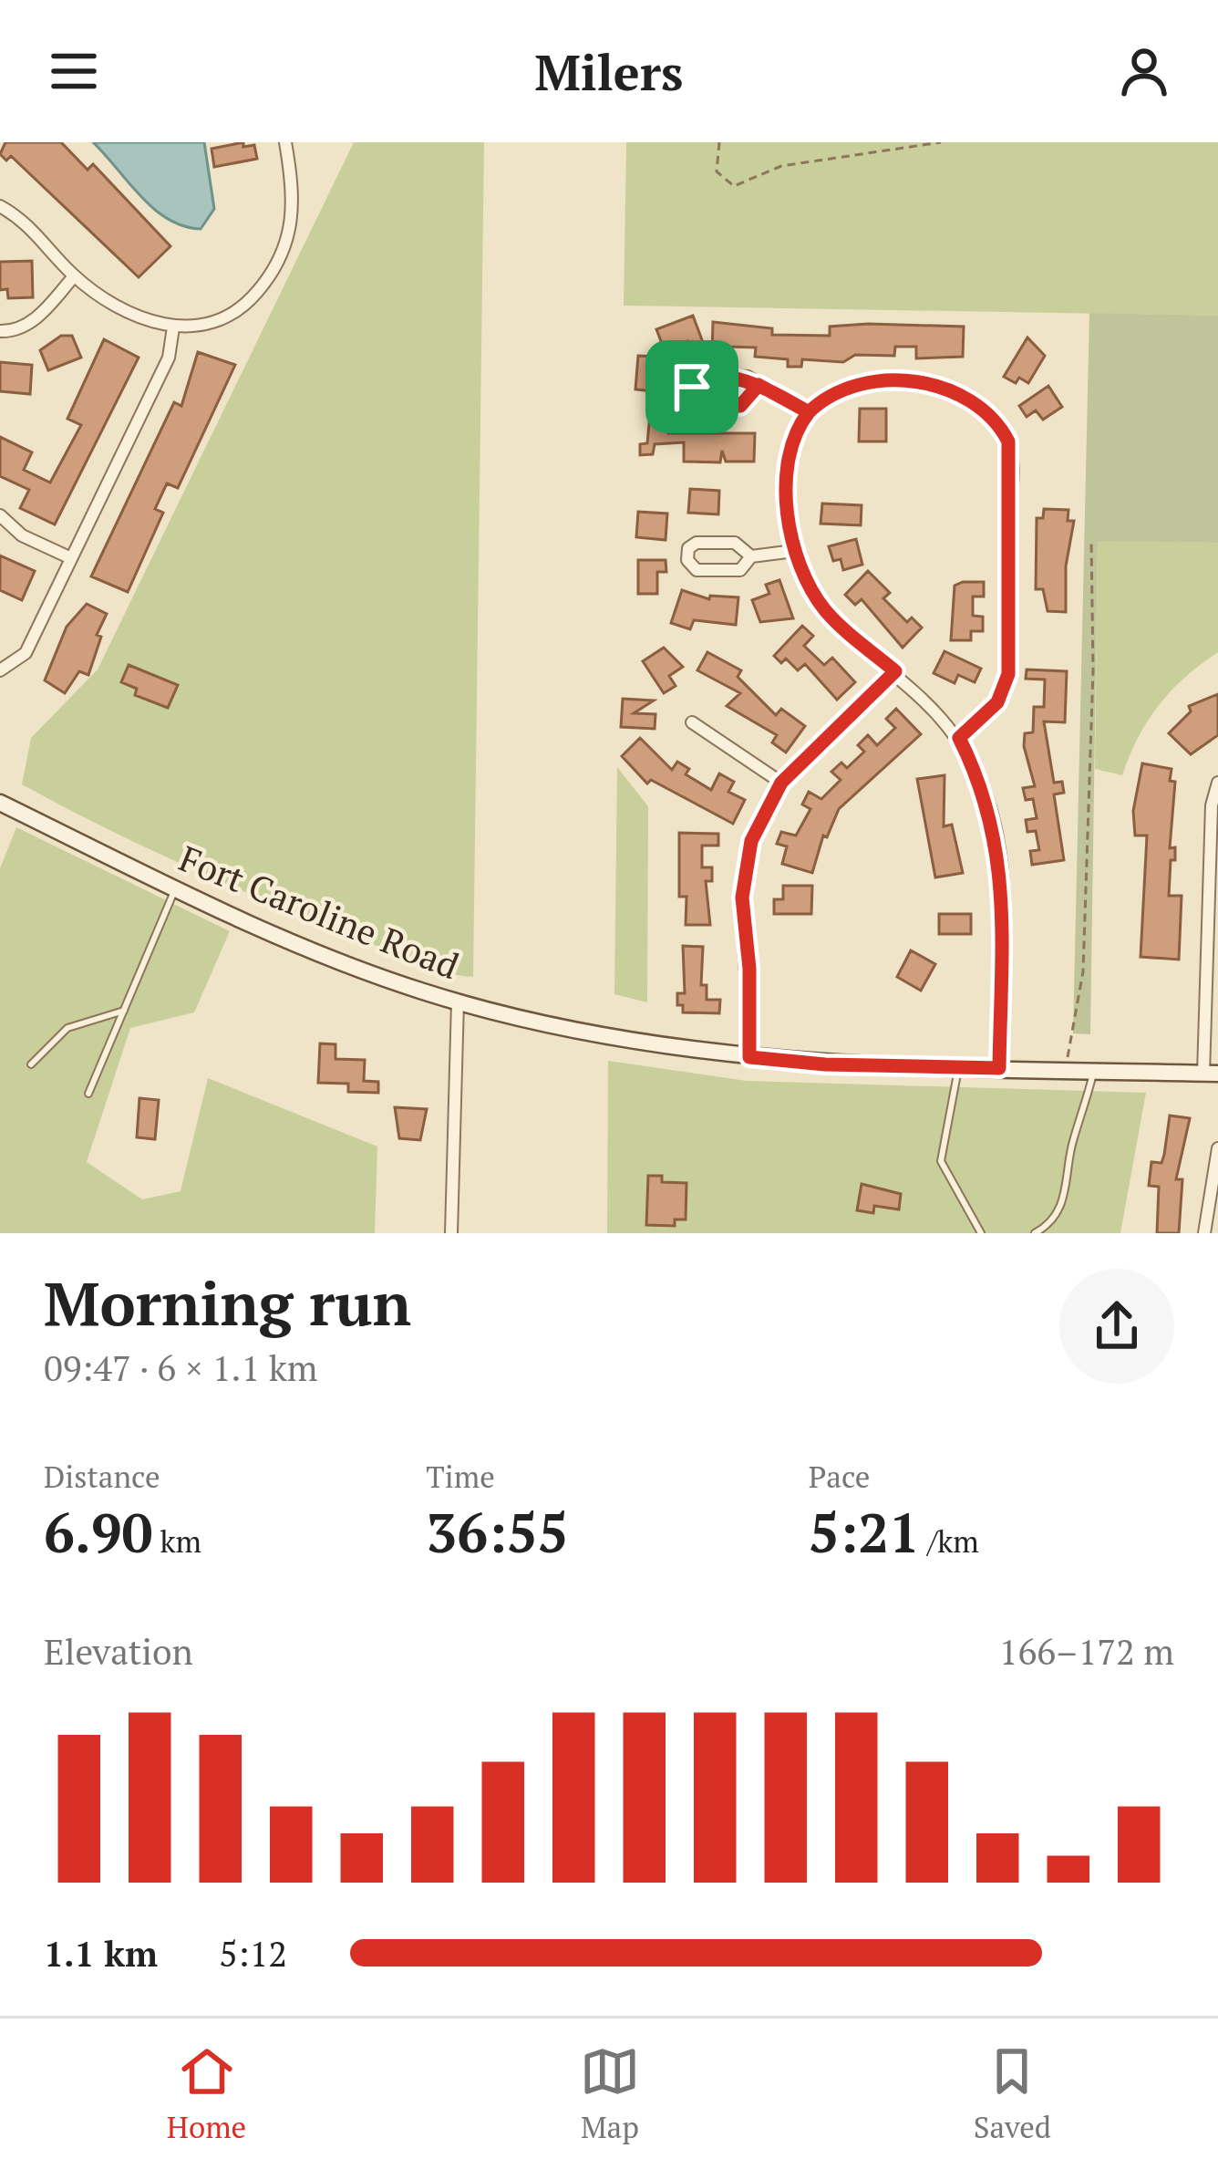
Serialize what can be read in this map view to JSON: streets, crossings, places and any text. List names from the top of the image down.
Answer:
{
  "streets": {
    "street": ["Fort Caroline Road"]
  },
  "page": {
    "header": "Milers",
    "heading": ["Morning run", "09:47 · 6 × 1.1 km"],
    "stats": [
      ["Distance", "6.90 km"],
      ["Time", "36:55"],
      ["Pace", "5:21 /km"]
    ],
    "chart": ["Elevation", "166–172 m"],
    "list": [
      {
        "name": "1.1 km",
        "note": "5:12"
      }
    ],
    "tabs": ["Home", "Map", "Saved"]
  }
}
